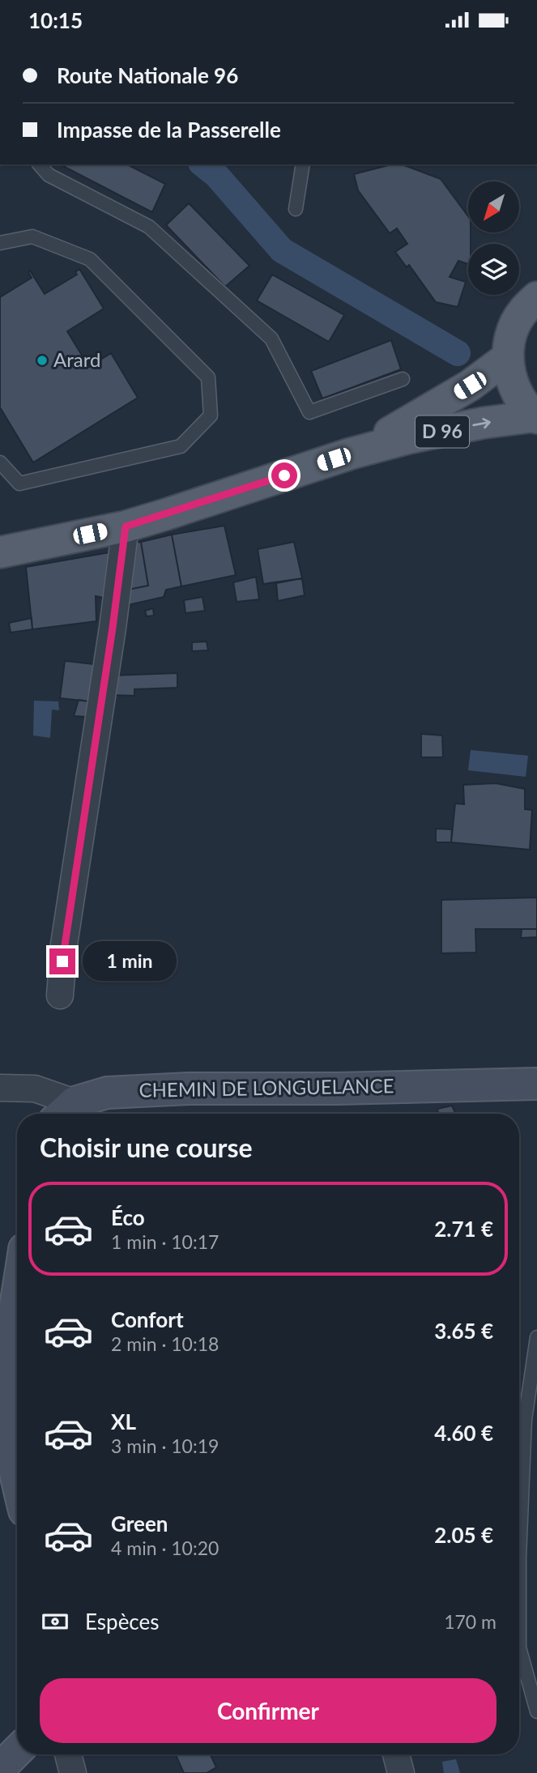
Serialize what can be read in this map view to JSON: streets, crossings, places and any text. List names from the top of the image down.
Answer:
{
  "streets": {
    "main road": ["D 96"],
    "street": ["CHEMIN DE LONGUELANCE"]
  },
  "places": ["Arard"],
  "north": "bottom left",
  "page": {
    "status": "10:15",
    "banner": ["Route Nationale 96", "Impasse de la Passerelle"],
    "bubble": "1 min",
    "heading": "Choisir une course",
    "list": [
      {
        "name": "Éco",
        "note": "1 min · 10:17",
        "value": "2.71 €"
      },
      {
        "name": "Confort",
        "note": "2 min · 10:18",
        "value": "3.65 €"
      },
      {
        "name": "XL",
        "note": "3 min · 10:19",
        "value": "4.60 €"
      },
      {
        "name": "Green",
        "note": "4 min · 10:20",
        "value": "2.05 €"
      }
    ],
    "pay": ["Espèces", "170 m"],
    "buttons": "Confirmer"
  }
}
